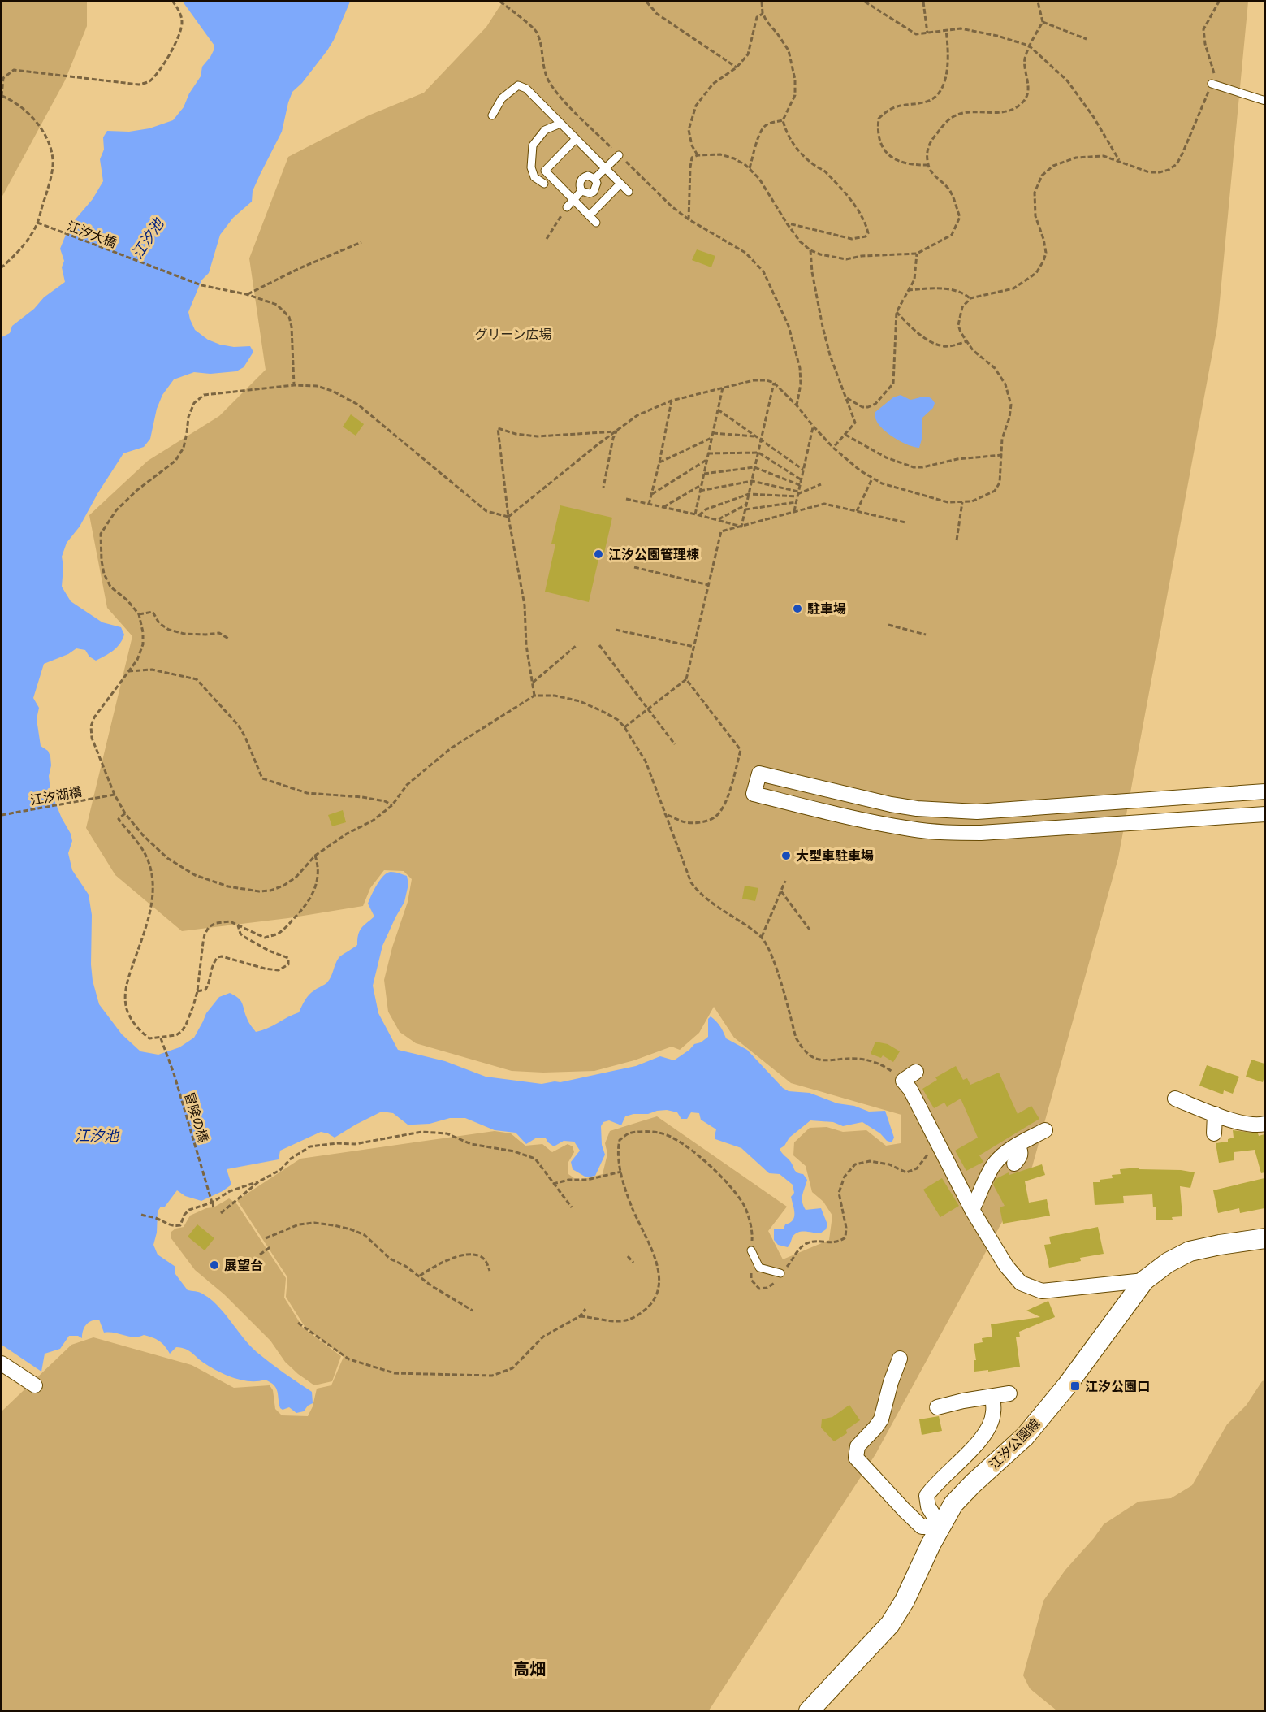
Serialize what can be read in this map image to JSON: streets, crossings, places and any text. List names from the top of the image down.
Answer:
{
  "streets": {
    "main road": ["江汐公園線"],
    "path": ["江汐大橋", "江汐湖橋", "冒険の橋"]
  },
  "districts": ["高畑"],
  "water": ["江汐池"],
  "parks": ["グリーン広場"],
  "places": {
    "other": [
      "江汐公園管理棟",
      "駐車場",
      "大型車駐車場",
      "展望台"
    ],
    "transit": ["江汐公園口"]
  }
}
